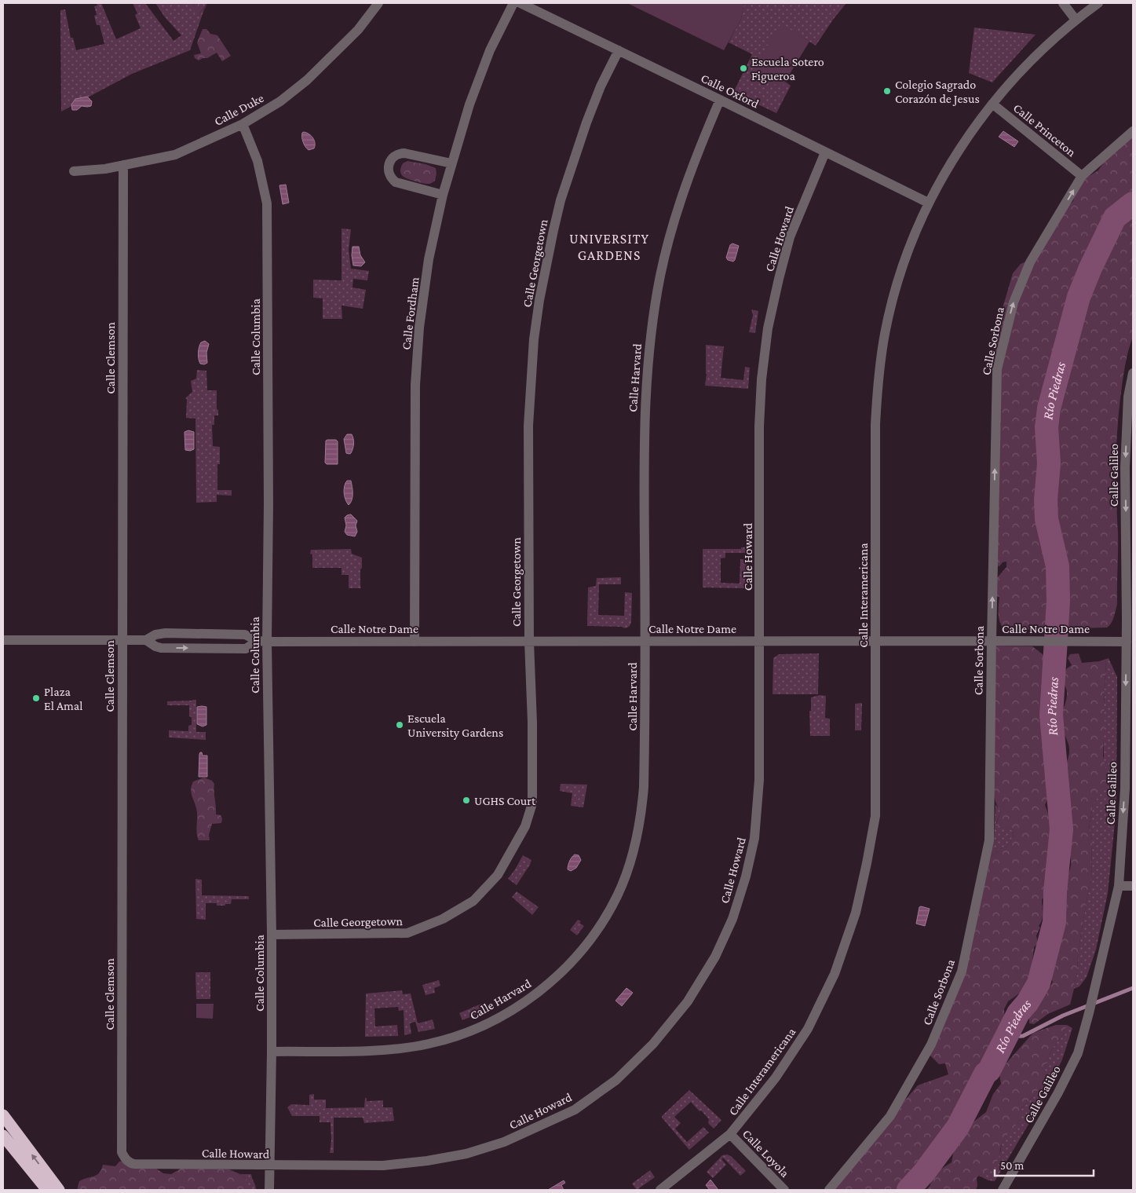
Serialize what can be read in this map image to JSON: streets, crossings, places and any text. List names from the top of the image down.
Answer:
{
  "streets": {
    "street": [
      "Calle Oxford",
      "Calle Duke",
      "Calle Princeton",
      "Calle Howard",
      "Calle Georgetown",
      "Calle Fordham",
      "Calle Columbia",
      "Calle Sorbona",
      "Calle Clemson",
      "Calle Harvard",
      "Calle Galileo",
      "Calle Interamericana",
      "Calle Notre Dame",
      "Calle Loyola"
    ]
  },
  "crossings": [
    ["Calle Oxford", "Calle Howard"],
    ["Calle Oxford", "Calle Georgetown"],
    ["Calle Oxford", "Calle Harvard"],
    ["Calle Oxford", "Calle Interamericana"],
    ["Calle Duke", "Calle Columbia"],
    ["Calle Duke", "Calle Clemson"],
    ["Calle Princeton", "Calle Sorbona"],
    ["Calle Princeton", "Calle Interamericana"],
    ["Calle Howard", "Calle Columbia"],
    ["Calle Howard", "Calle Clemson"],
    ["Calle Howard", "Calle Notre Dame"],
    ["Calle Georgetown", "Calle Columbia"],
    ["Calle Georgetown", "Calle Notre Dame"],
    ["Calle Fordham", "Calle Notre Dame"],
    ["Calle Columbia", "Calle Harvard"],
    ["Calle Columbia", "Calle Notre Dame"],
    ["Calle Sorbona", "Calle Notre Dame"],
    ["Calle Harvard", "Calle Notre Dame"],
    ["Calle Galileo", "Calle Notre Dame"],
    ["Calle Interamericana", "Calle Notre Dame"],
    ["Calle Interamericana", "Calle Loyola"]
  ],
  "one_way": ["Calle Sorbona", "Calle Galileo"],
  "districts": ["UNIVERSITY GARDENS"],
  "water": ["Río Piedras"],
  "places": [
    "Escuela Sotero Figueroa",
    "Colegio Sagrado Corazón de Jesus",
    "Plaza El Amal",
    "Escuela University Gardens",
    "UGHS Court"
  ],
  "scale_bar": "50 m"
}
